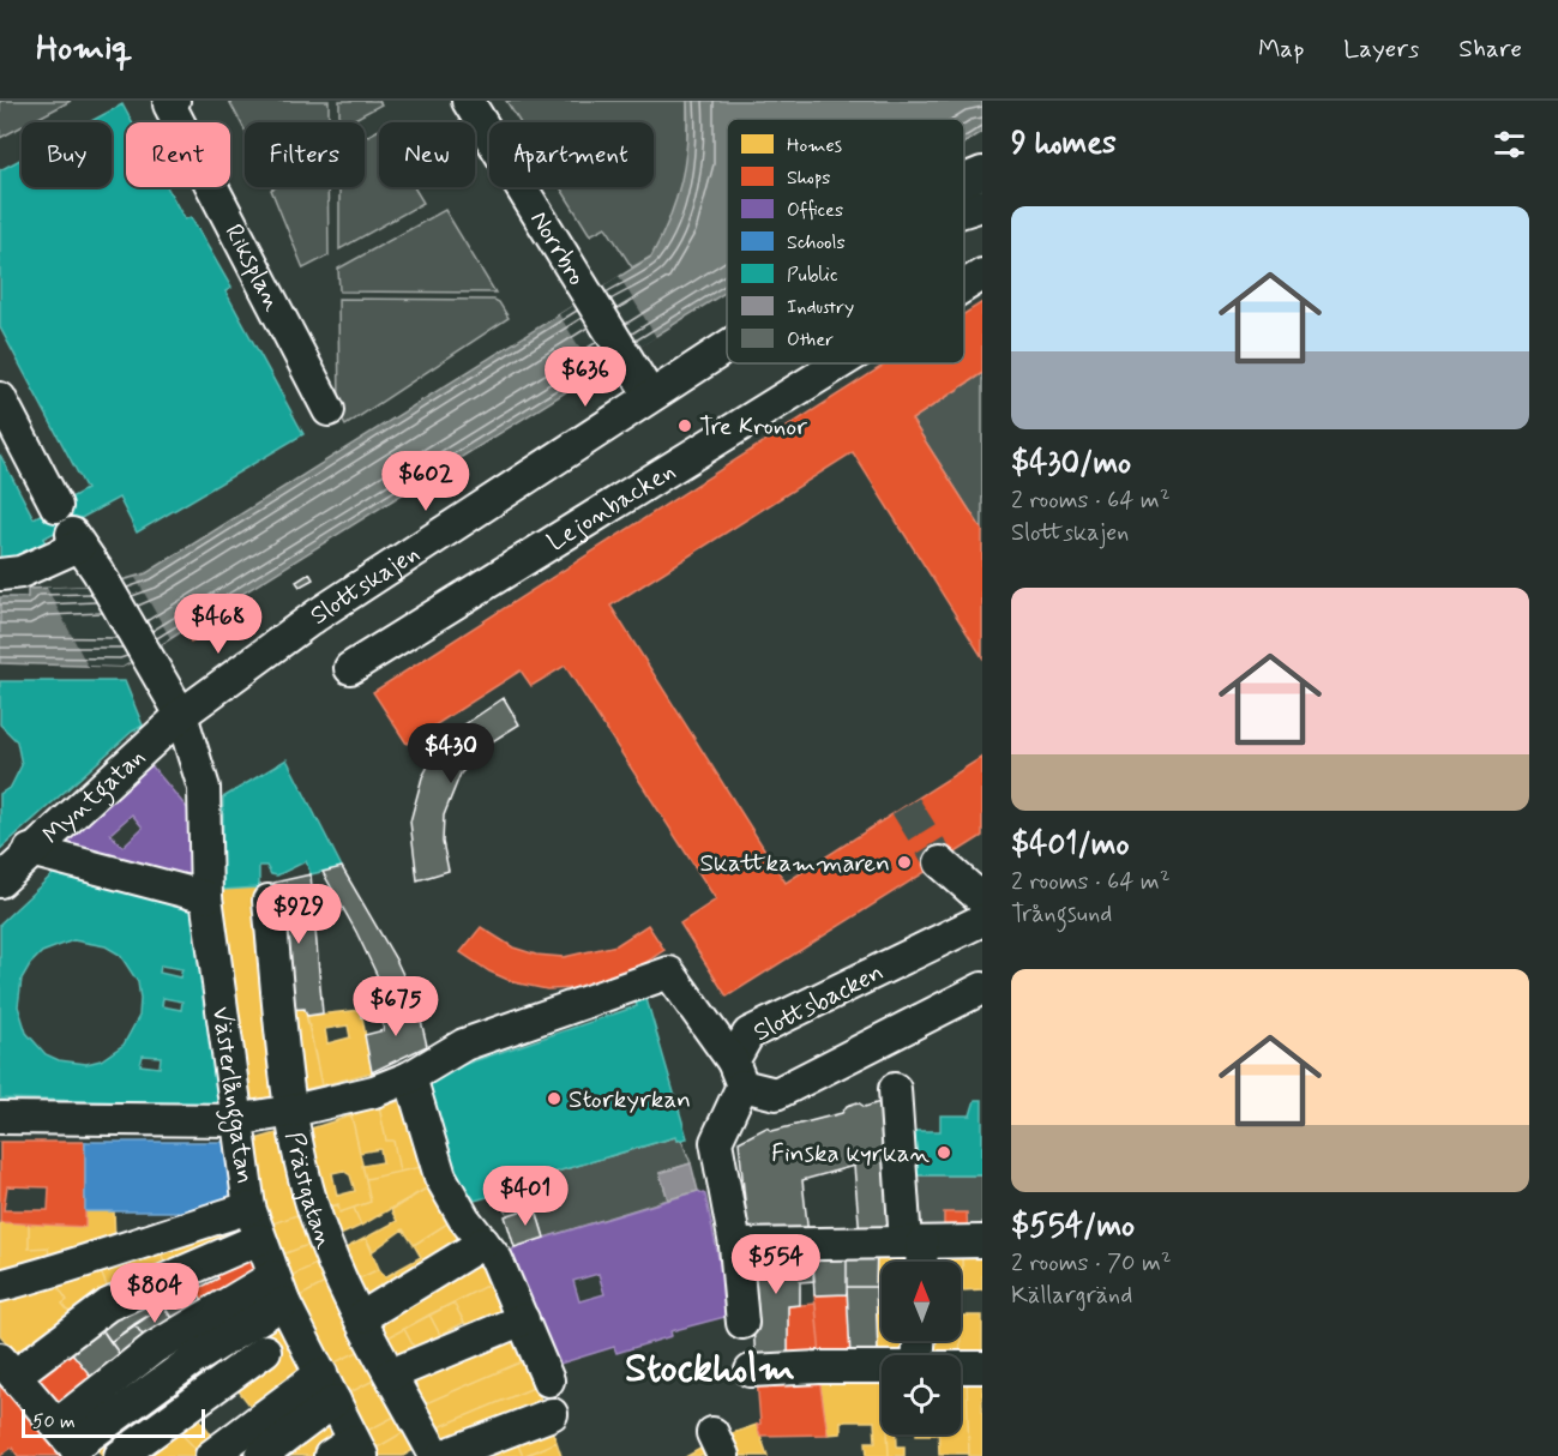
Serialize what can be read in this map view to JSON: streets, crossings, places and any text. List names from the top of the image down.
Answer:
{
  "streets": {
    "street": [
      "Norrbro",
      "Riksplan",
      "Lejonbacken",
      "Slottskajen",
      "Myntgatan",
      "Slottsbacken",
      "Västerlånggatan",
      "Prästgatan"
    ]
  },
  "crossings": [
    ["Norrbro", "Slottskajen"],
    ["Slottskajen", "Myntgatan"],
    ["Slottskajen", "Västerlånggatan"]
  ],
  "districts": ["Stockholm"],
  "places": [
    "Tre Kronor",
    "Skattkammaren",
    "Storkyrkan",
    "Finska kyrkan"
  ],
  "legend": [
    "Homes",
    "Shops",
    "Offices",
    "Schools",
    "Public",
    "Industry",
    "Other"
  ],
  "scale_bar": "50 m",
  "north": "top",
  "page": {
    "header": "Homiq",
    "nav": ["Map", "Layers", "Share"],
    "heading": "9 homes",
    "chip": [
      "Buy",
      "Rent",
      "Filters",
      "New",
      "Apartment"
    ],
    "list": [
      {
        "name": "$430/mo",
        "note": "2 rooms · 64 m² · Slottskajen"
      },
      {
        "name": "$401/mo",
        "note": "2 rooms · 64 m² · Trångsund"
      },
      {
        "name": "$554/mo",
        "note": "2 rooms · 70 m² · Källargränd"
      }
    ],
    "price": [
      "$636",
      "$602",
      "$468",
      "$430",
      "$929",
      "$675",
      "$401",
      "$554",
      "$804"
    ],
    "scale": "50 m"
  }
}
